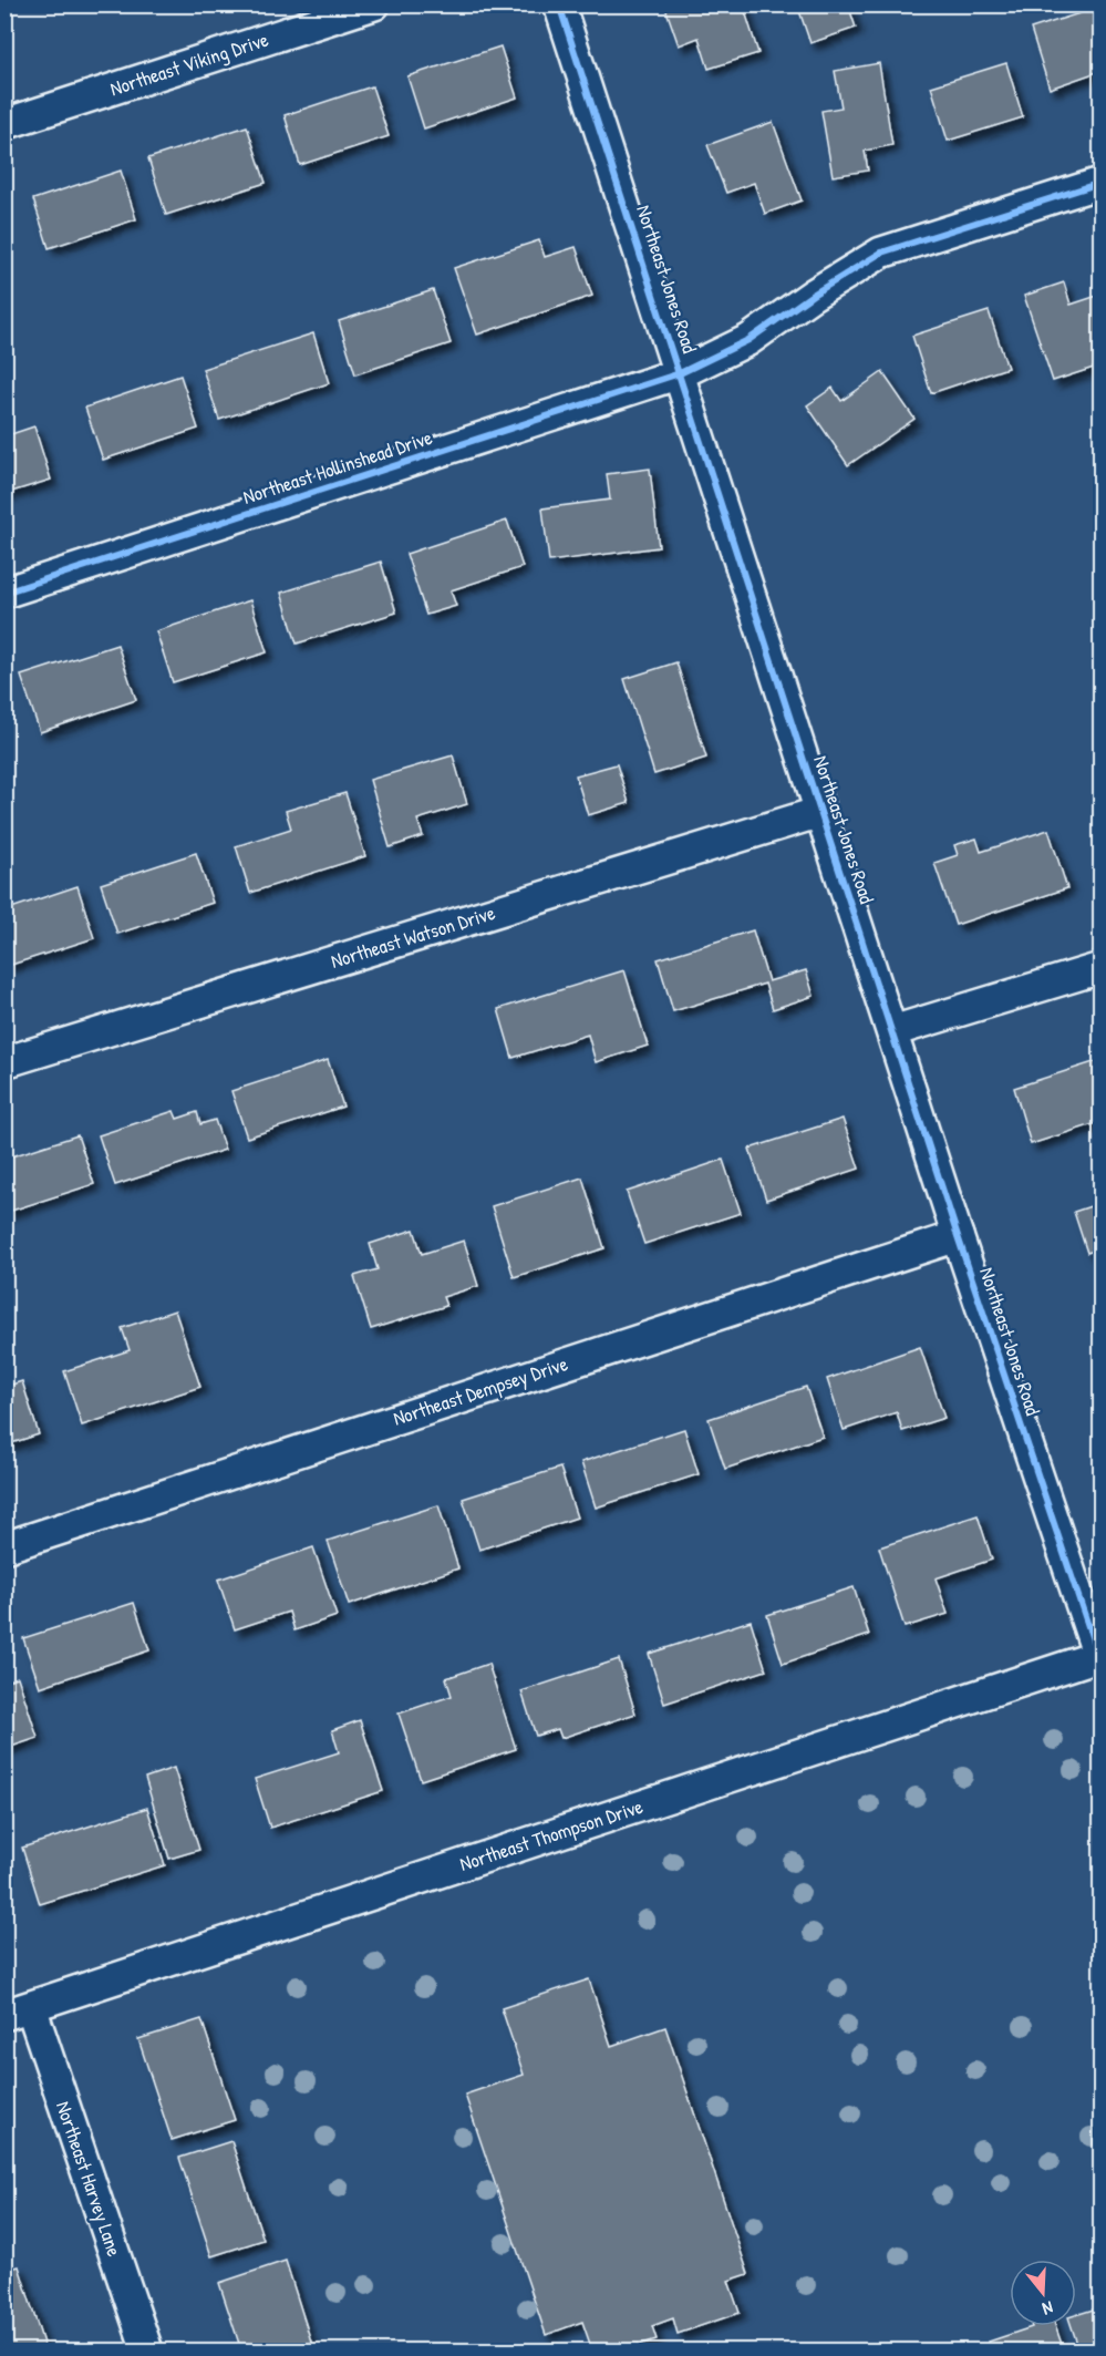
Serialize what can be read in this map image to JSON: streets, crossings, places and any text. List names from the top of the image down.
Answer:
{
  "streets": {
    "street": [
      "Northeast Viking Drive",
      "Northeast Jones Road",
      "Northeast Hollinshead Drive",
      "Northeast Watson Drive",
      "Northeast Dempsey Drive",
      "Northeast Thompson Drive",
      "Northeast Harvey Lane"
    ]
  },
  "crossings": [
    ["Northeast Jones Road", "Northeast Hollinshead Drive"],
    ["Northeast Jones Road", "Northeast Watson Drive"],
    ["Northeast Jones Road", "Northeast Dempsey Drive"],
    ["Northeast Jones Road", "Northeast Thompson Drive"],
    ["Northeast Thompson Drive", "Northeast Harvey Lane"]
  ],
  "north": "bottom"
}
